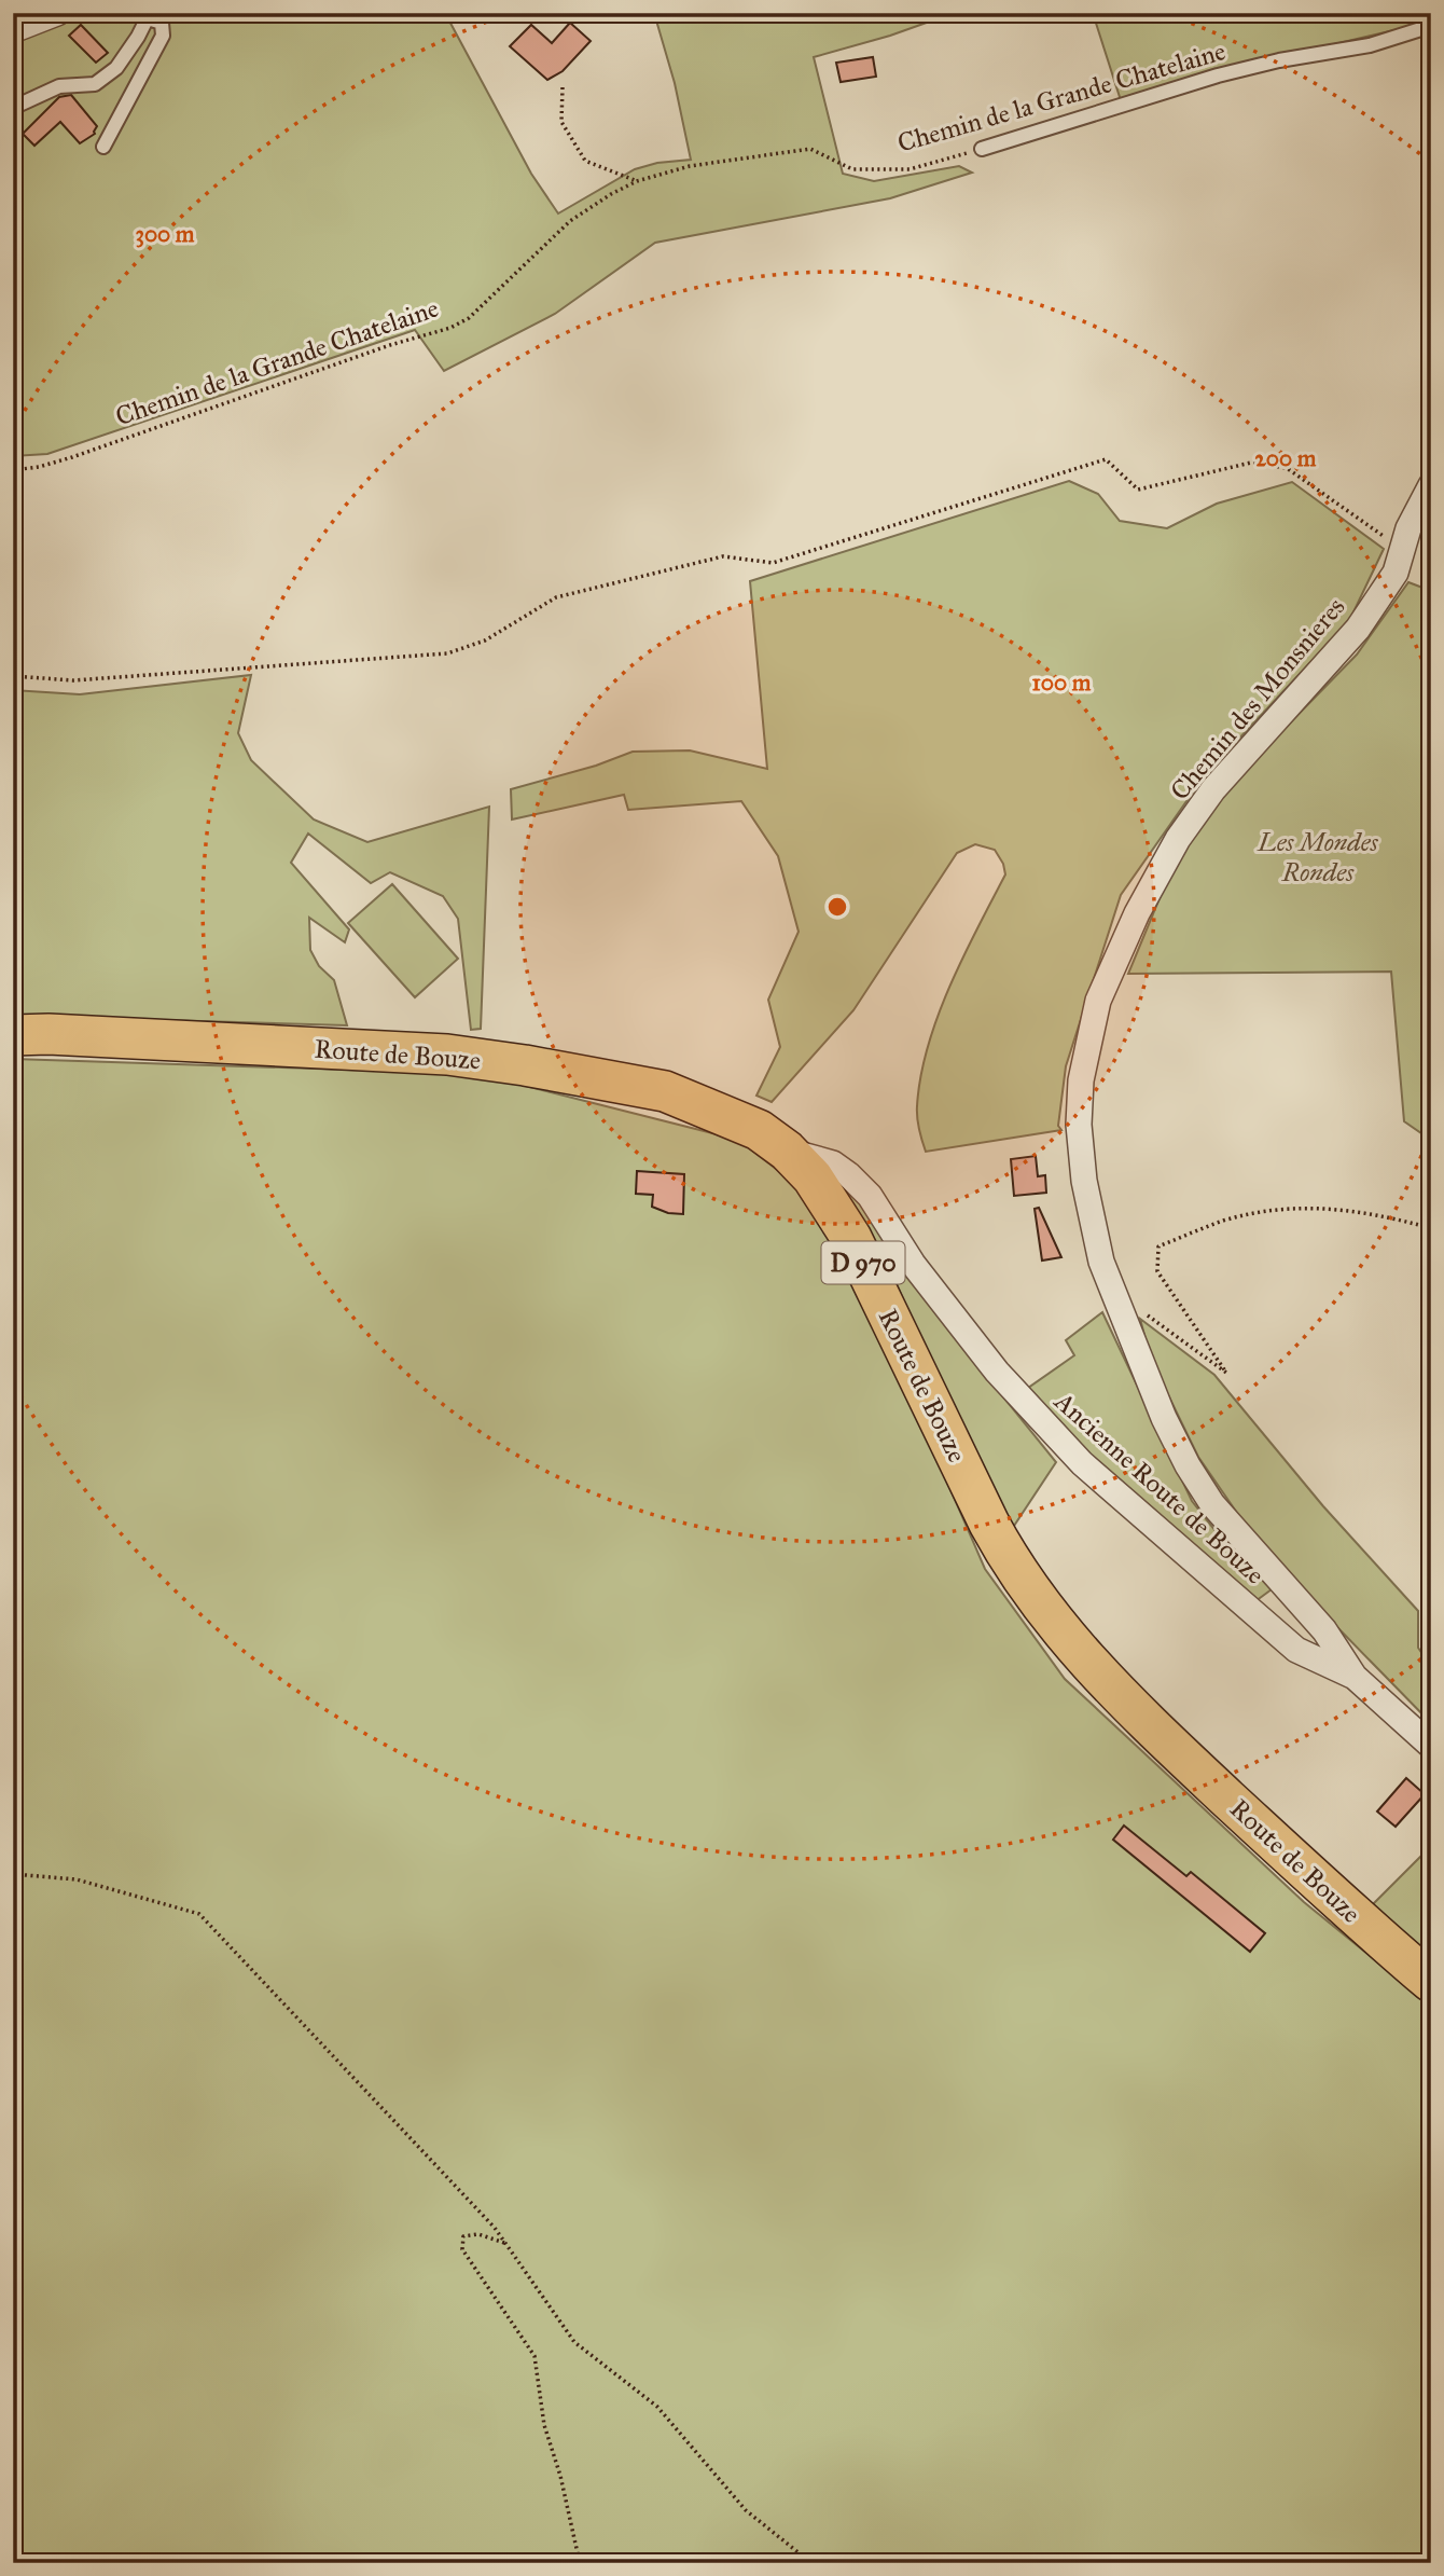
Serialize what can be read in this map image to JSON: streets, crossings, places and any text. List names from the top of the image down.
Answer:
{
  "streets": {
    "main road": ["Route de Bouze", "D 970"],
    "street": ["Chemin des Monsnieres", "Ancienne Route de Bouze"],
    "lane": ["Chemin de la Grande Chatelaine"]
  },
  "crossings": [
    ["Chemin des Monsnieres", "Ancienne Route de Bouze"],
    ["Route de Bouze", "Ancienne Route de Bouze"]
  ],
  "parks": ["Les Mondes Rondes"],
  "rings": ["300 m", "200 m", "100 m"]
}
